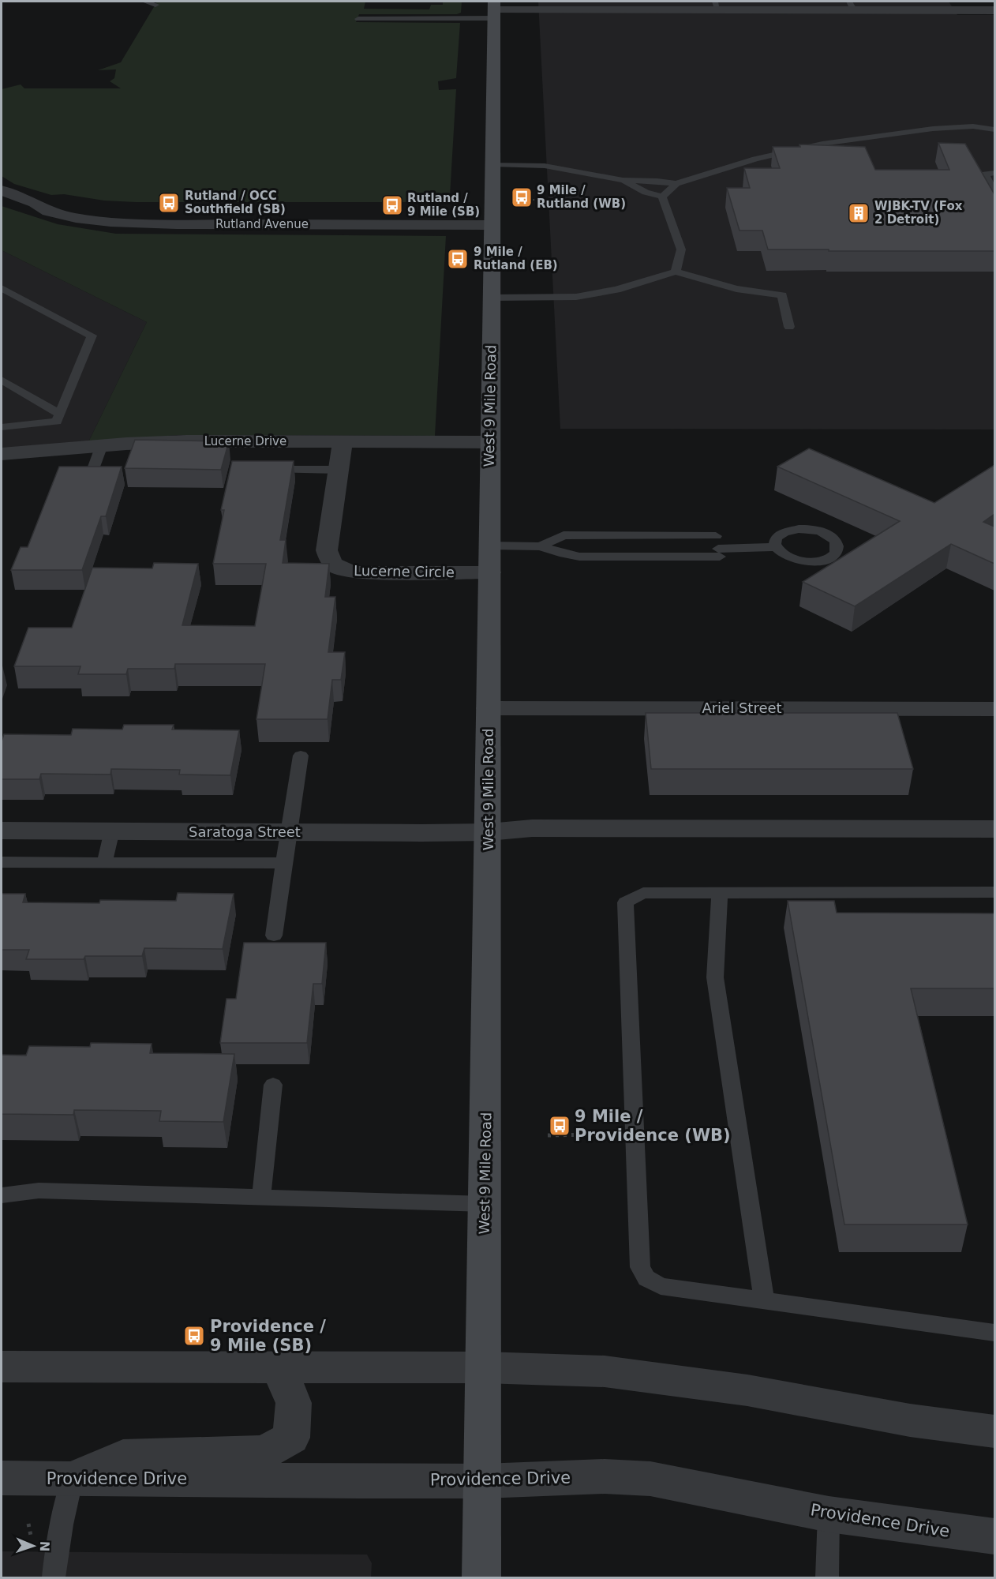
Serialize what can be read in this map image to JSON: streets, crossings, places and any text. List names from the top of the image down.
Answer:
{
  "streets": {
    "main road": ["West 9 Mile Road"],
    "street": [
      "Rutland Avenue",
      "Lucerne Drive",
      "Lucerne Circle",
      "Ariel Street",
      "Saratoga Street",
      "Providence Drive"
    ]
  },
  "crossings": [
    ["Rutland Avenue", "West 9 Mile Road"],
    ["West 9 Mile Road", "Lucerne Drive"],
    ["West 9 Mile Road", "Lucerne Circle"],
    ["West 9 Mile Road", "Ariel Street"],
    ["West 9 Mile Road", "Saratoga Street"],
    ["West 9 Mile Road", "Providence Drive"],
    ["Lucerne Drive", "Lucerne Circle"]
  ],
  "places": {
    "bus stop": [
      "9 Mile / Rutland (WB)",
      "Rutland / OCC Southfield (SB)",
      "Rutland / 9 Mile (SB)",
      "9 Mile / Rutland (EB)",
      "9 Mile / Providence (WB)",
      "Providence / 9 Mile (SB)"
    ],
    "building": ["WJBK-TV (Fox 2 Detroit)"]
  },
  "north": "right"
}
